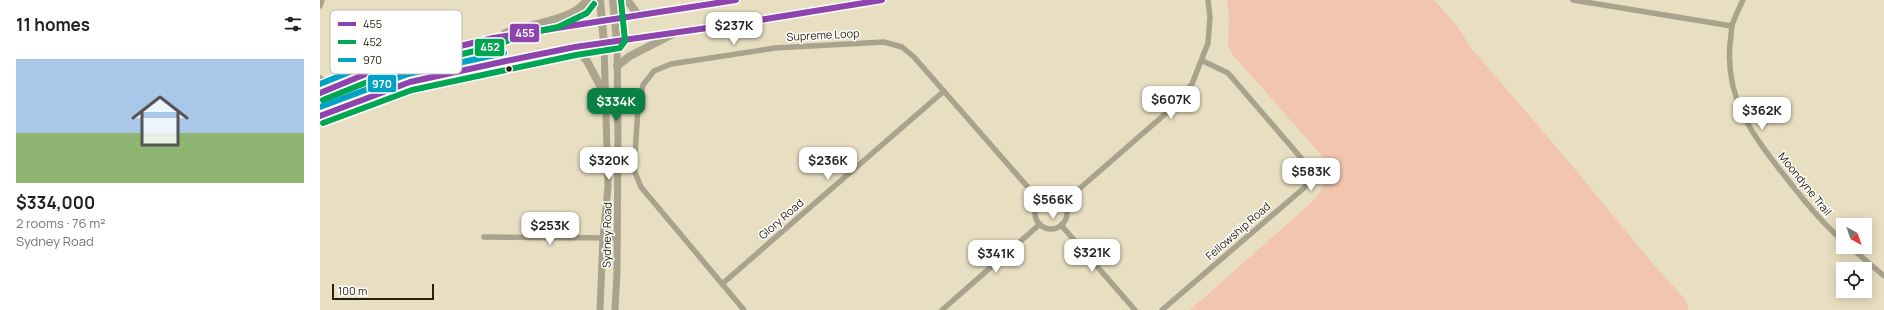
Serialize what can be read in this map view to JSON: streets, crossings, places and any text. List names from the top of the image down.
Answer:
{
  "streets": {
    "street": [
      "Supreme Loop",
      "Moondyne Trail",
      "Glory Road",
      "Fellowship Road",
      "Sydney Road"
    ]
  },
  "crossings": [
    ["Supreme Loop", "Glory Road"]
  ],
  "lines": ["transit line 455", "transit line 452", "transit line 970"],
  "legend": ["455", "452", "970"],
  "scale_bar": "100 m",
  "north": "bottom right",
  "page": {
    "heading": "11 homes",
    "price": [
      "$237K",
      "$607K",
      "$334K",
      "$362K",
      "$320K",
      "$236K",
      "$583K",
      "$566K",
      "$253K",
      "$321K",
      "$341K"
    ],
    "list": [
      {
        "name": "$334,000",
        "note": "2 rooms · 76 m² · Sydney Road"
      }
    ],
    "scale": "100 m"
  }
}
